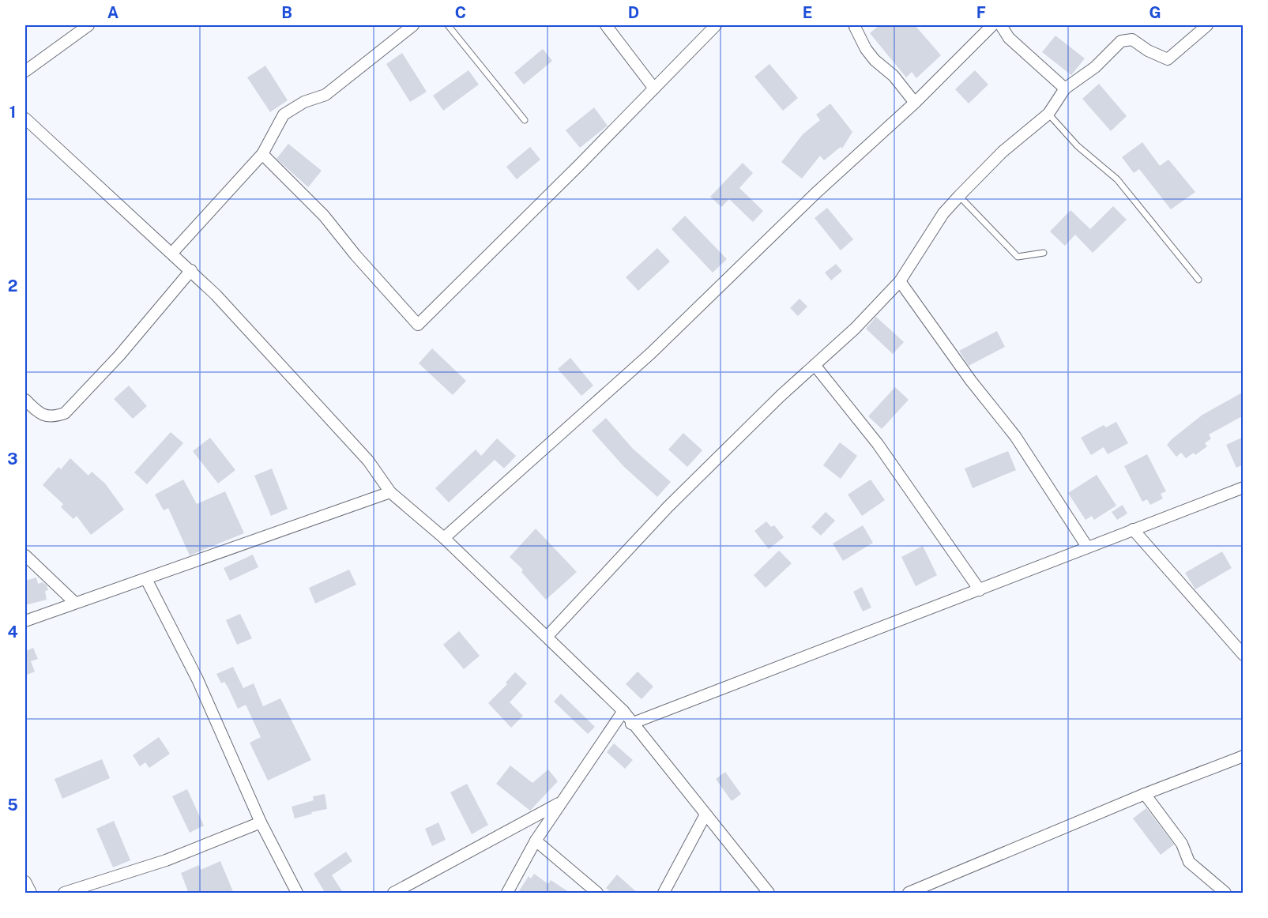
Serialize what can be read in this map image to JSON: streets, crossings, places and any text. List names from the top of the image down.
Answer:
{
  "grid": {
    "columns": [
      "A",
      "B",
      "C",
      "D",
      "E",
      "F",
      "G"
    ],
    "rows": [
      "1",
      "2",
      "3",
      "4",
      "5"
    ]
  }
}
